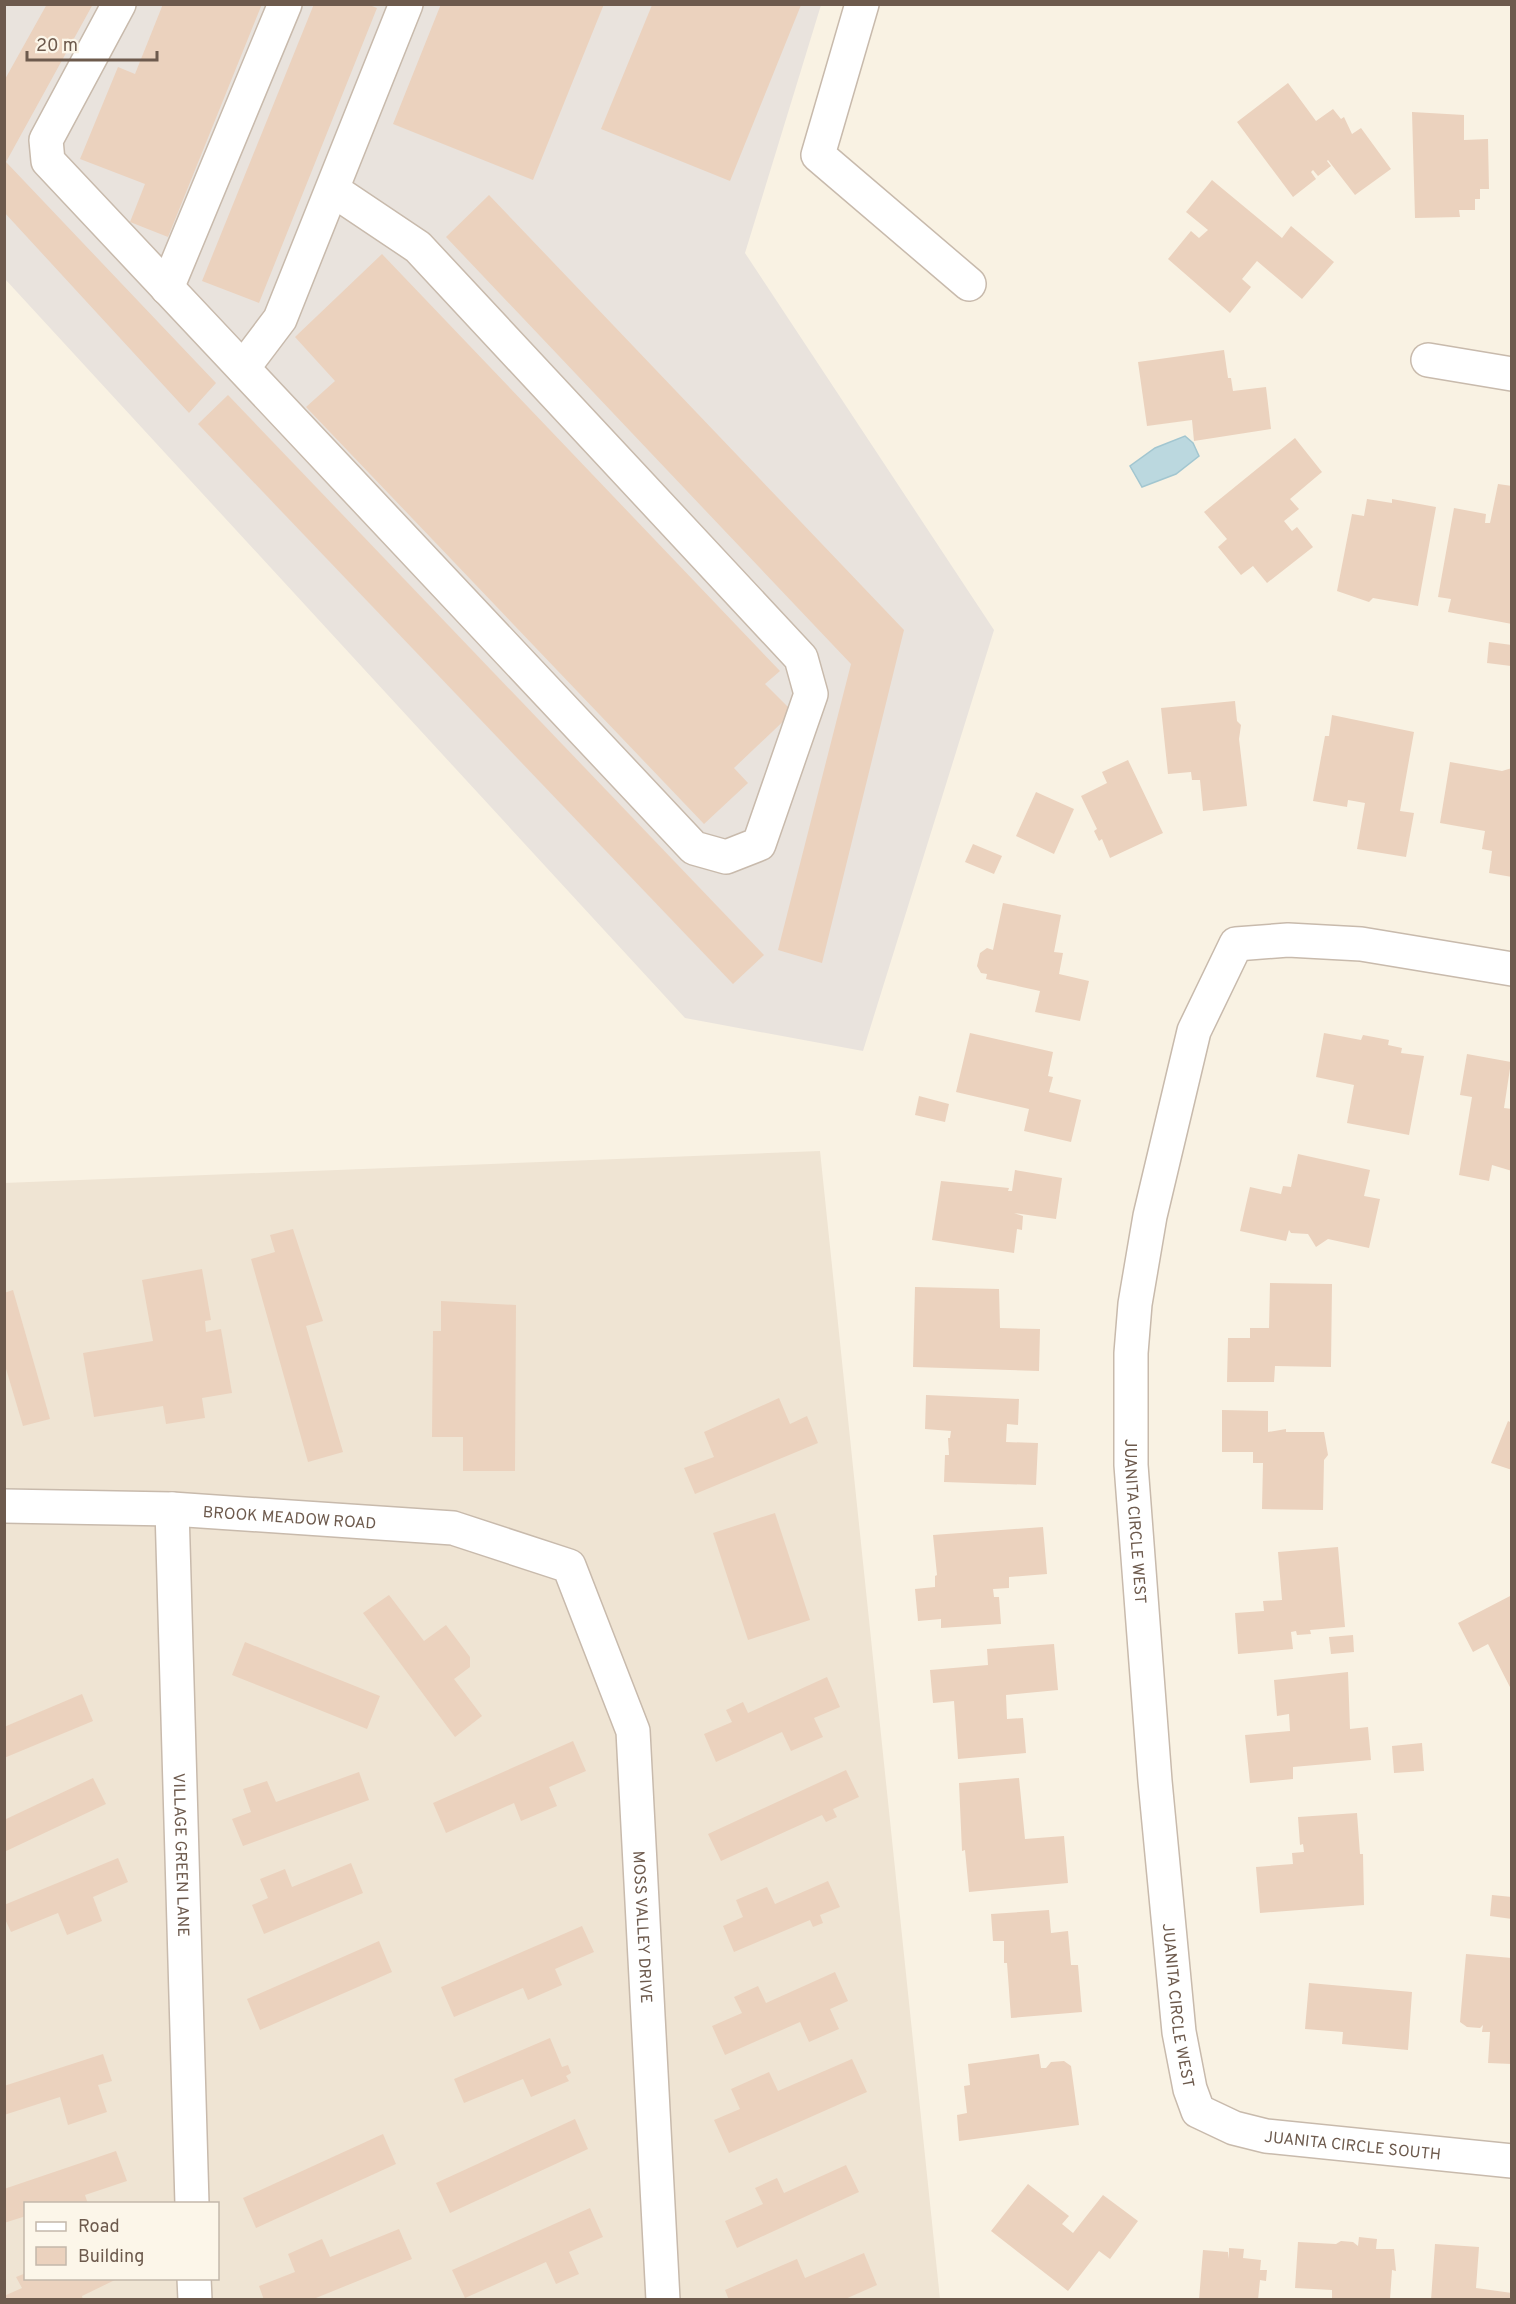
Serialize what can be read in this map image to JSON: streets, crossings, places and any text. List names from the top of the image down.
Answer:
{
  "streets": {
    "street": [
      "BROOK MEADOW ROAD",
      "JUANITA CIRCLE WEST",
      "VILLAGE GREEN LANE",
      "MOSS VALLEY DRIVE",
      "JUANITA CIRCLE SOUTH"
    ]
  },
  "crossings": [
    ["BROOK MEADOW ROAD", "VILLAGE GREEN LANE"],
    ["BROOK MEADOW ROAD", "MOSS VALLEY DRIVE"],
    ["JUANITA CIRCLE WEST", "JUANITA CIRCLE SOUTH"]
  ],
  "legend": ["Road", "Building"],
  "scale_bar": "20 m"
}
